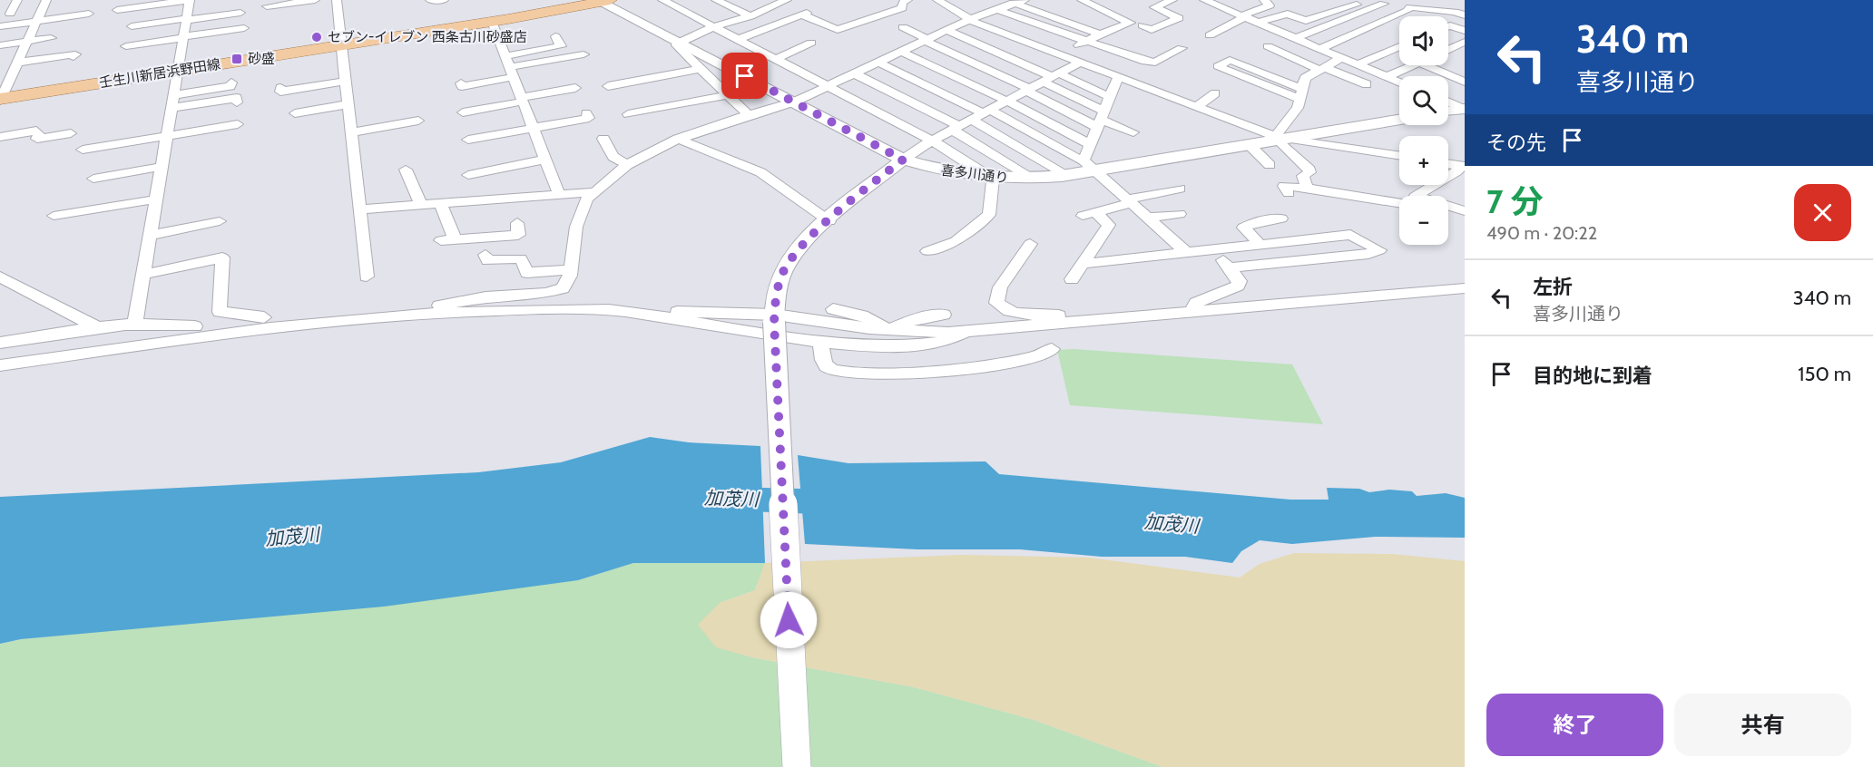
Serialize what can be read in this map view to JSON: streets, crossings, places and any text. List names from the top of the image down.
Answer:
{
  "streets": {
    "main road": ["壬生川新居浜野田線"],
    "street": ["喜多川通り"]
  },
  "crossings": [
    ["壬生川新居浜野田線", "喜多川通り"]
  ],
  "water": ["加茂川"],
  "places": {
    "other": ["セブン-イレブン 西条古川砂盛店"],
    "transit": ["砂盛"]
  },
  "page": {
    "turn": ["340 m", "喜多川通り"],
    "map_buttons": ["+", "−"],
    "then": "その先",
    "heading": ["7 分", "490 m · 20:22"],
    "list": [
      {
        "name": "左折",
        "note": "喜多川通り",
        "value": "340 m"
      },
      {
        "name": "目的地に到着",
        "value": "150 m"
      }
    ],
    "buttons": ["終了", "共有"]
  }
}
